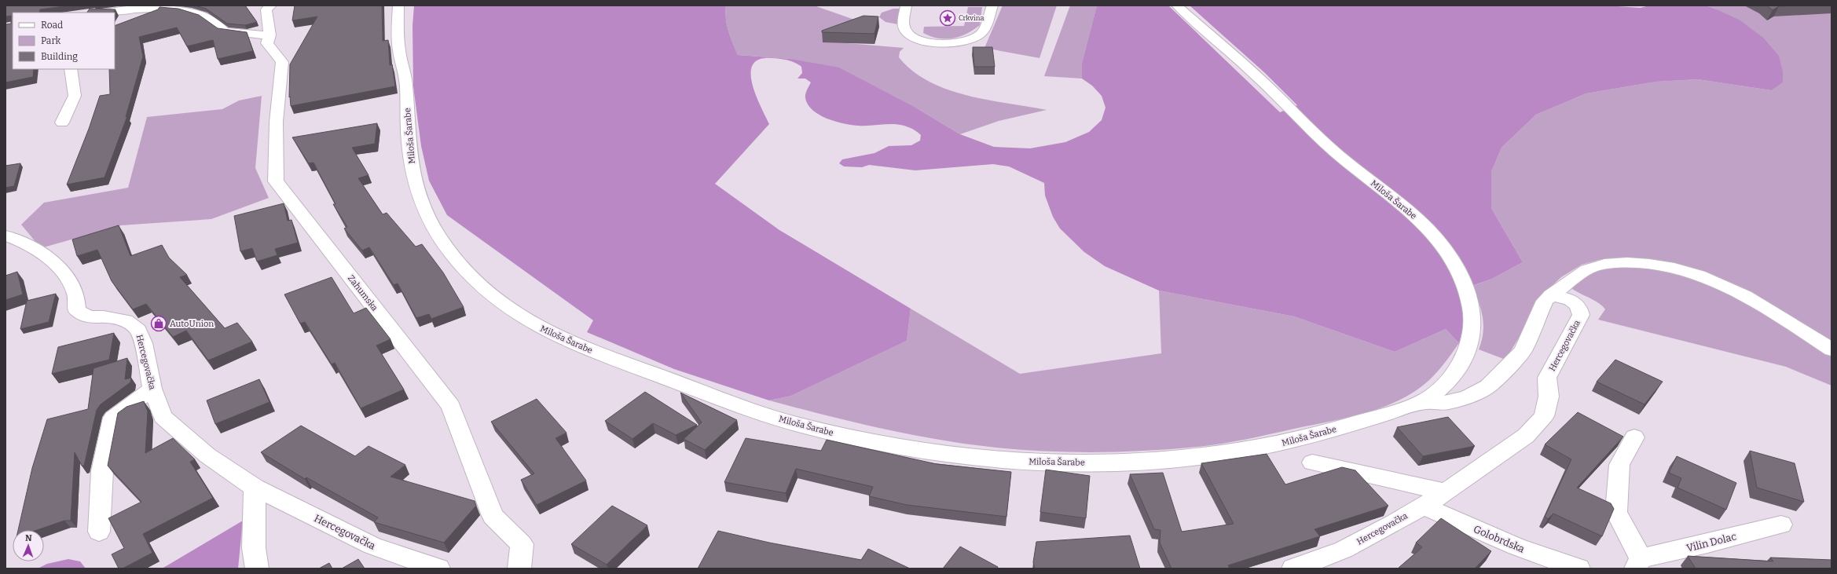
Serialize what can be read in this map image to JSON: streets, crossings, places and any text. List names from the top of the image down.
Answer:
{
  "streets": {
    "street": [
      "Miloša Šarabe",
      "Zahumska",
      "Hercegovačka",
      "Golobrdska",
      "Vilin Dolac"
    ]
  },
  "crossings": [
    ["Hercegovačka", "Golobrdska"]
  ],
  "places": {
    "place": ["Crkvina"],
    "shop": ["AutoUnion"]
  },
  "legend": ["Road", "Park", "Building"],
  "north": "top"
}
